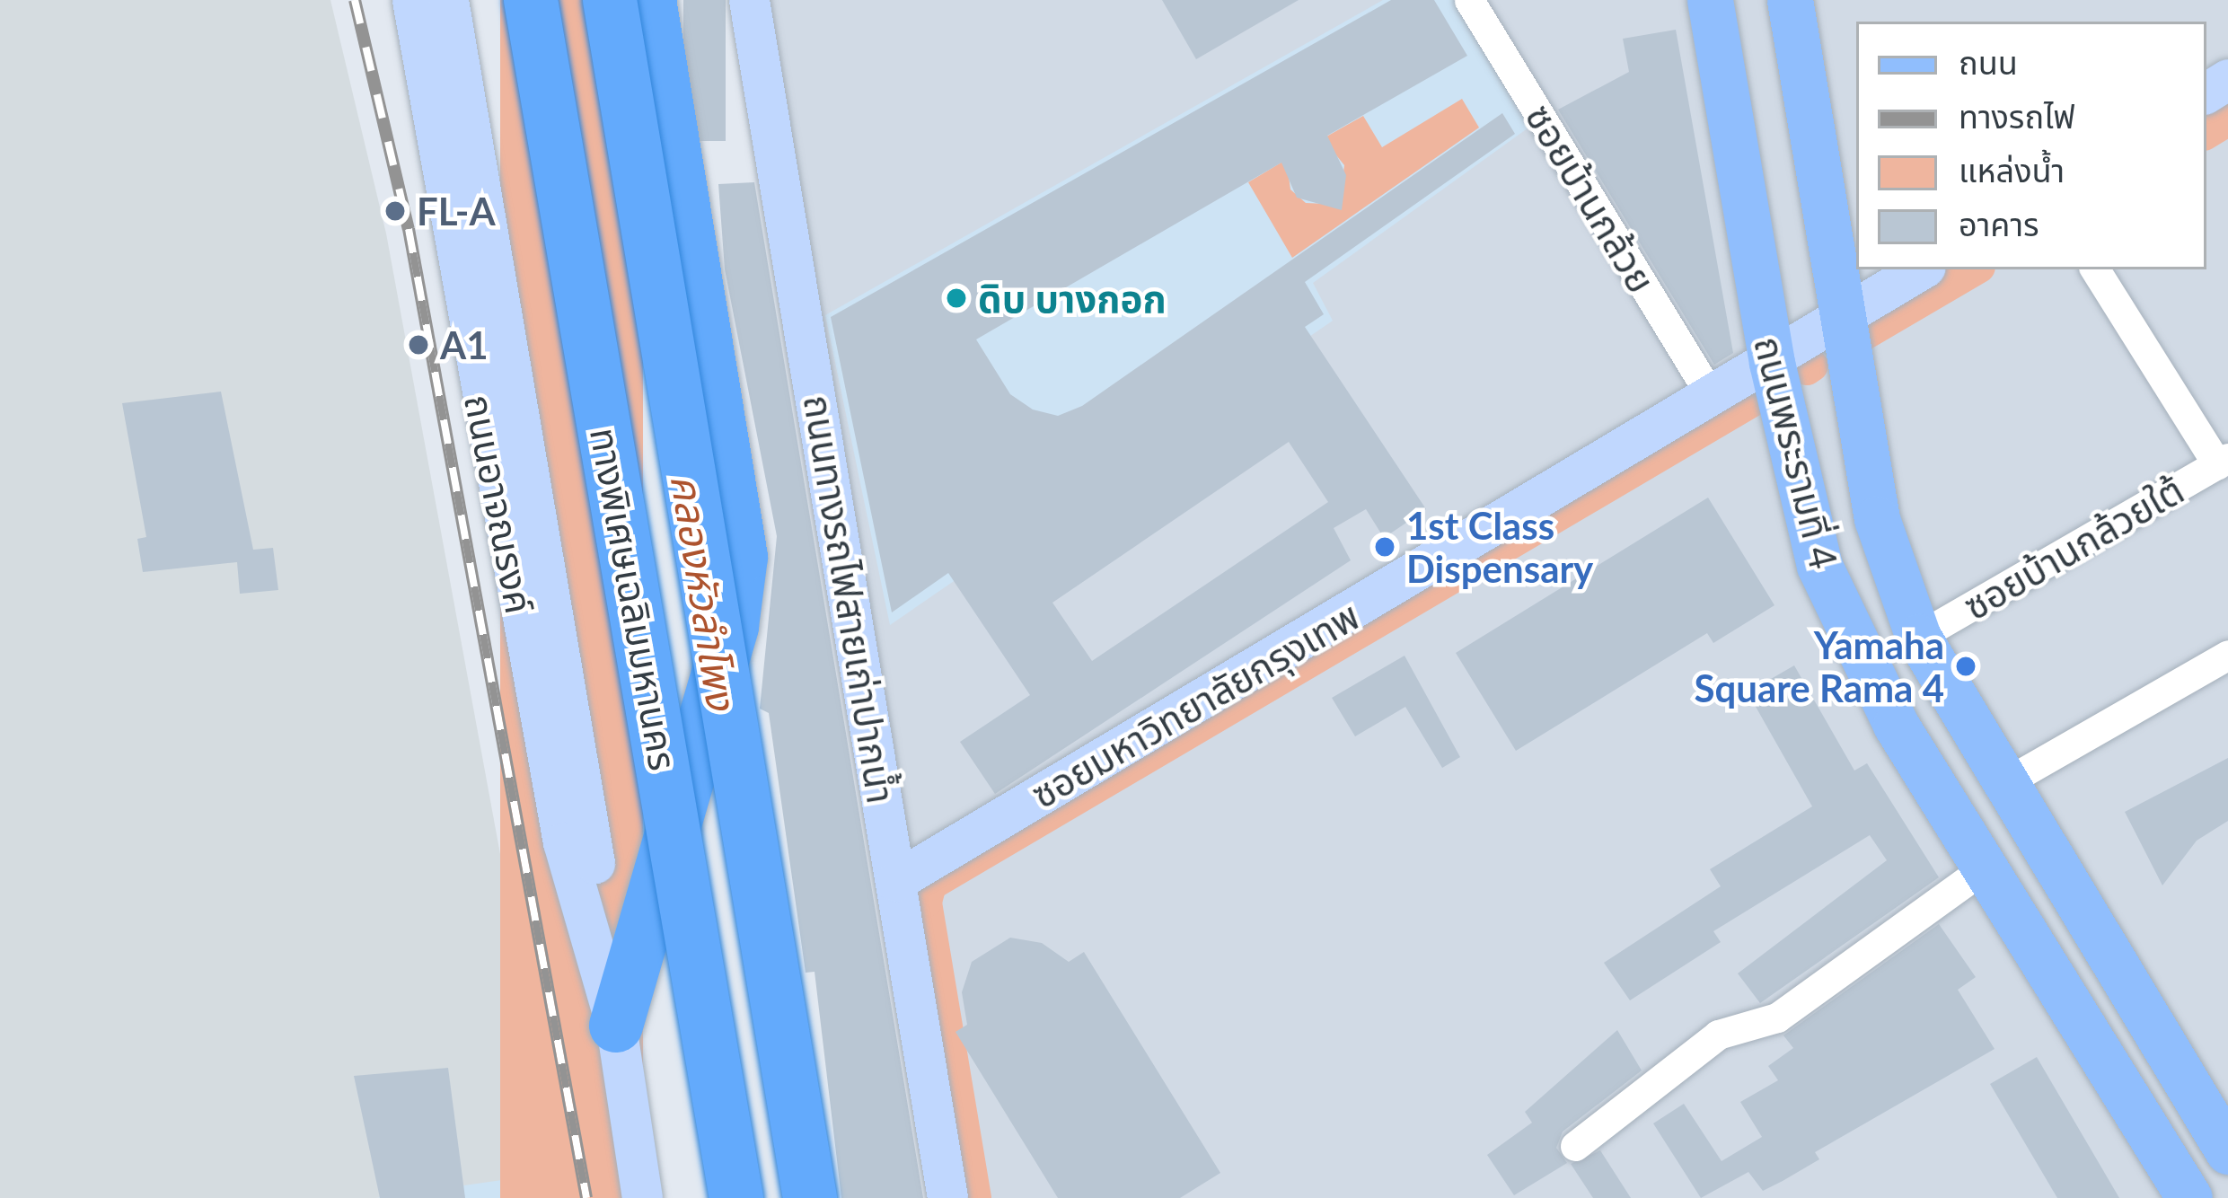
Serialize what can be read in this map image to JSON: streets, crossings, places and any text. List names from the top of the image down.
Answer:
{
  "streets": {
    "highway": ["ทางพิเศษเฉลิมมหานคร"],
    "main road": ["ถนนพระรามที่ 4"],
    "street": [
      "ซอยบ้านกล้วย",
      "ถนนอาจณรงค์",
      "ซอยบ้านกล้วยใต้",
      "ถนนทางรถไฟสายเก่าปากน้ำ",
      "ซอยมหาวิทยาลัยกรุงเทพ"
    ]
  },
  "crossings": [
    ["ซอยบ้านกล้วย", "ซอยมหาวิทยาลัยกรุงเทพ"],
    ["ถนนพระรามที่ 4", "ซอยบ้านกล้วยใต้"],
    ["ถนนพระรามที่ 4", "ซอยมหาวิทยาลัยกรุงเทพ"],
    ["ถนนทางรถไฟสายเก่าปากน้ำ", "ซอยมหาวิทยาลัยกรุงเทพ"]
  ],
  "water": ["คลองหัวลำโพง"],
  "places": [
    "FL-A",
    "ดิบ บางกอก",
    "A1",
    "1st Class Dispensary",
    "Yamaha Square Rama 4"
  ],
  "legend": [
    "ถนน",
    "ทางรถไฟ",
    "แหล่งน้ำ",
    "อาคาร"
  ]
}
